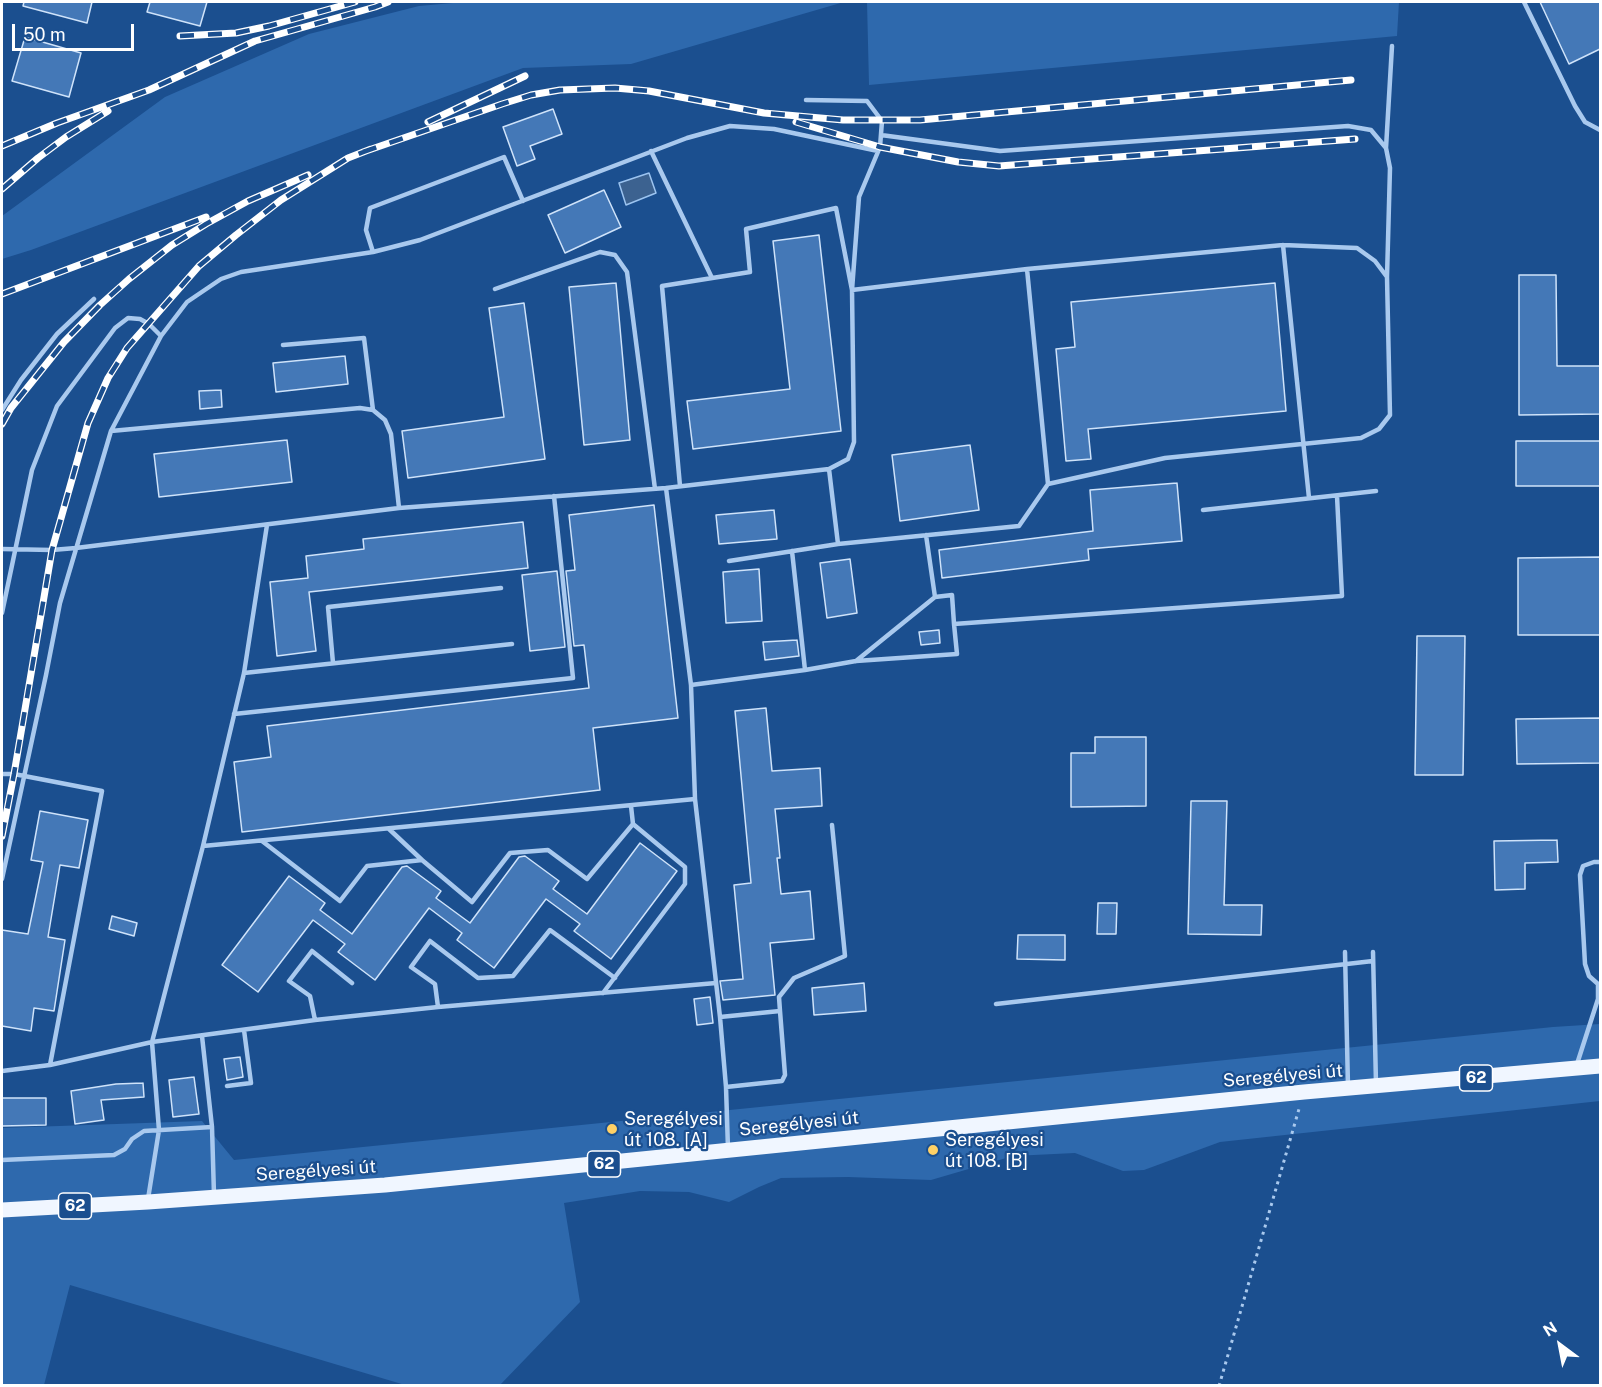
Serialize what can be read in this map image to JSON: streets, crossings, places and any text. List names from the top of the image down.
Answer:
{
  "streets": {
    "main road": ["Seregélyesi út", "62"]
  },
  "places": ["Seregélyesi út 108. [A]", "Seregélyesi út 108. [B]"],
  "scale_bar": "50 m",
  "north": "top left"
}
